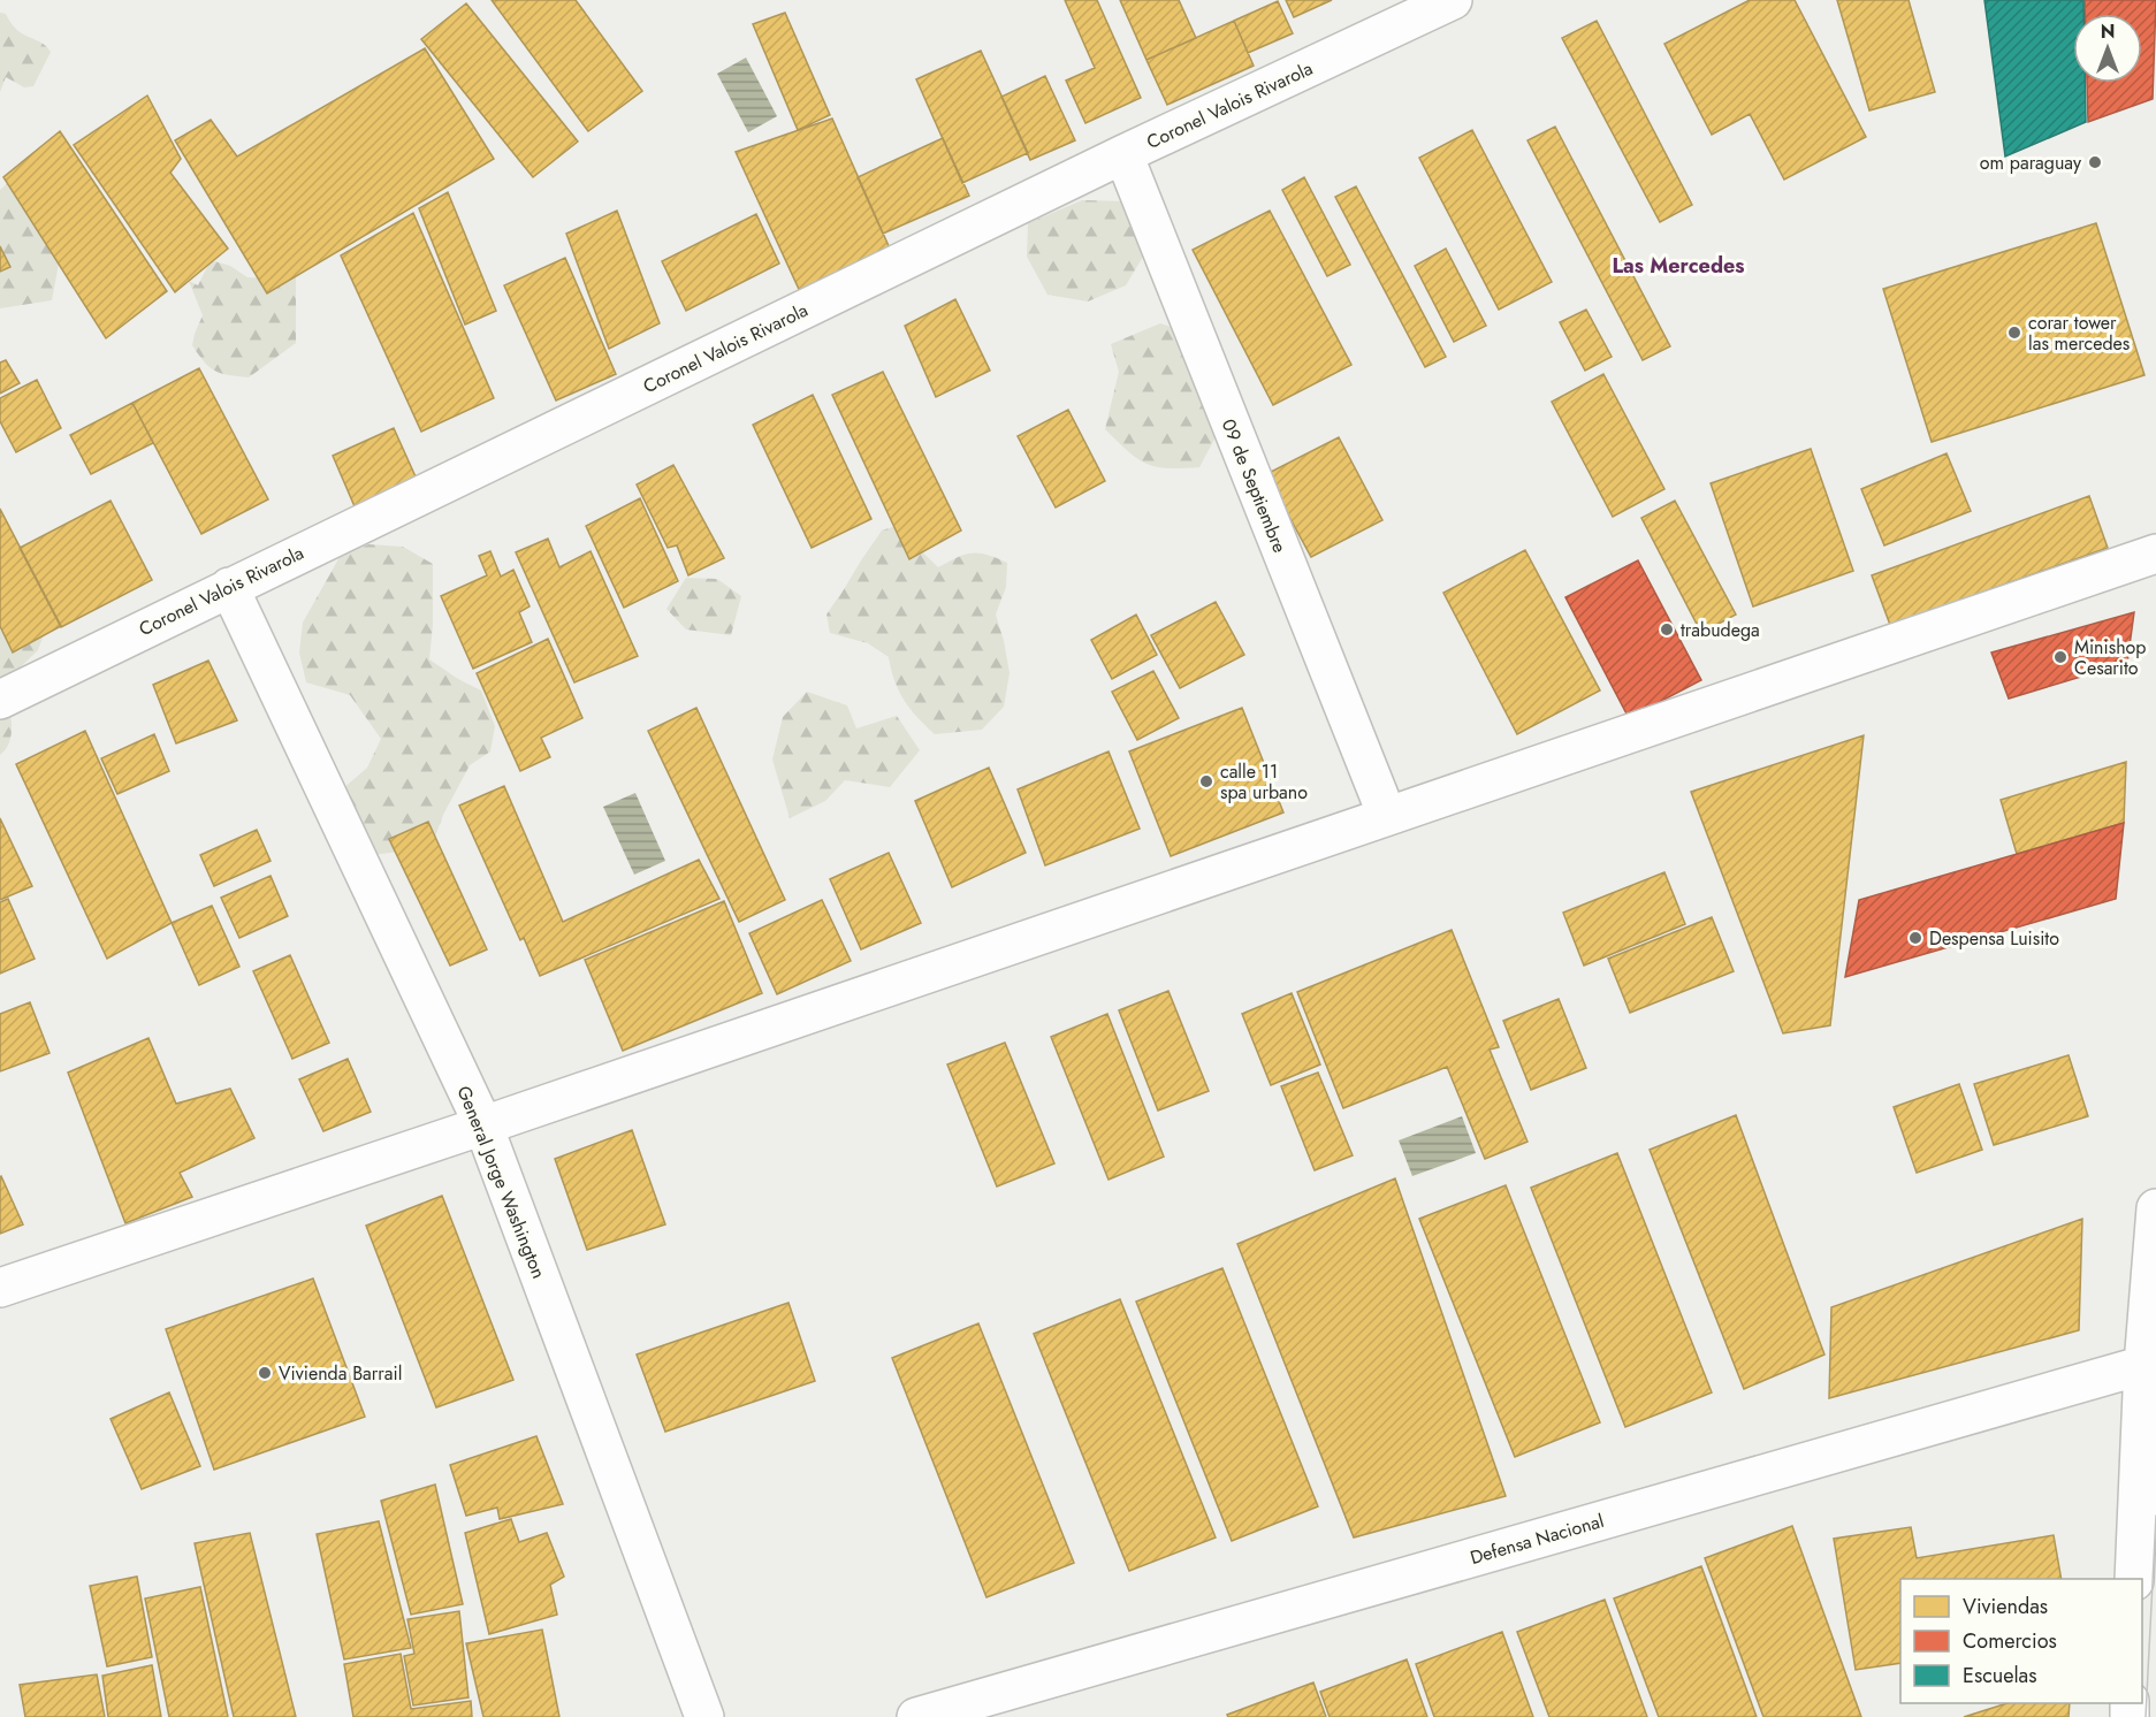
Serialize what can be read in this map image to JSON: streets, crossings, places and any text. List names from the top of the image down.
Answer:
{
  "streets": {
    "street": [
      "Coronel Valois Rivarola",
      "09 de Septiembre",
      "General Jorge Washington",
      "Defensa Nacional"
    ]
  },
  "crossings": [
    ["Coronel Valois Rivarola", "09 de Septiembre"],
    ["Coronel Valois Rivarola", "General Jorge Washington"]
  ],
  "districts": ["Las Mercedes"],
  "places": [
    "om paraguay",
    "corar tower las mercedes",
    "trabudega",
    "Minishop Cesarito",
    "calle 11 spa urbano",
    "Despensa Luisito",
    "Vivienda Barrail"
  ],
  "legend": ["Viviendas", "Comercios", "Escuelas"],
  "north": "top"
}
